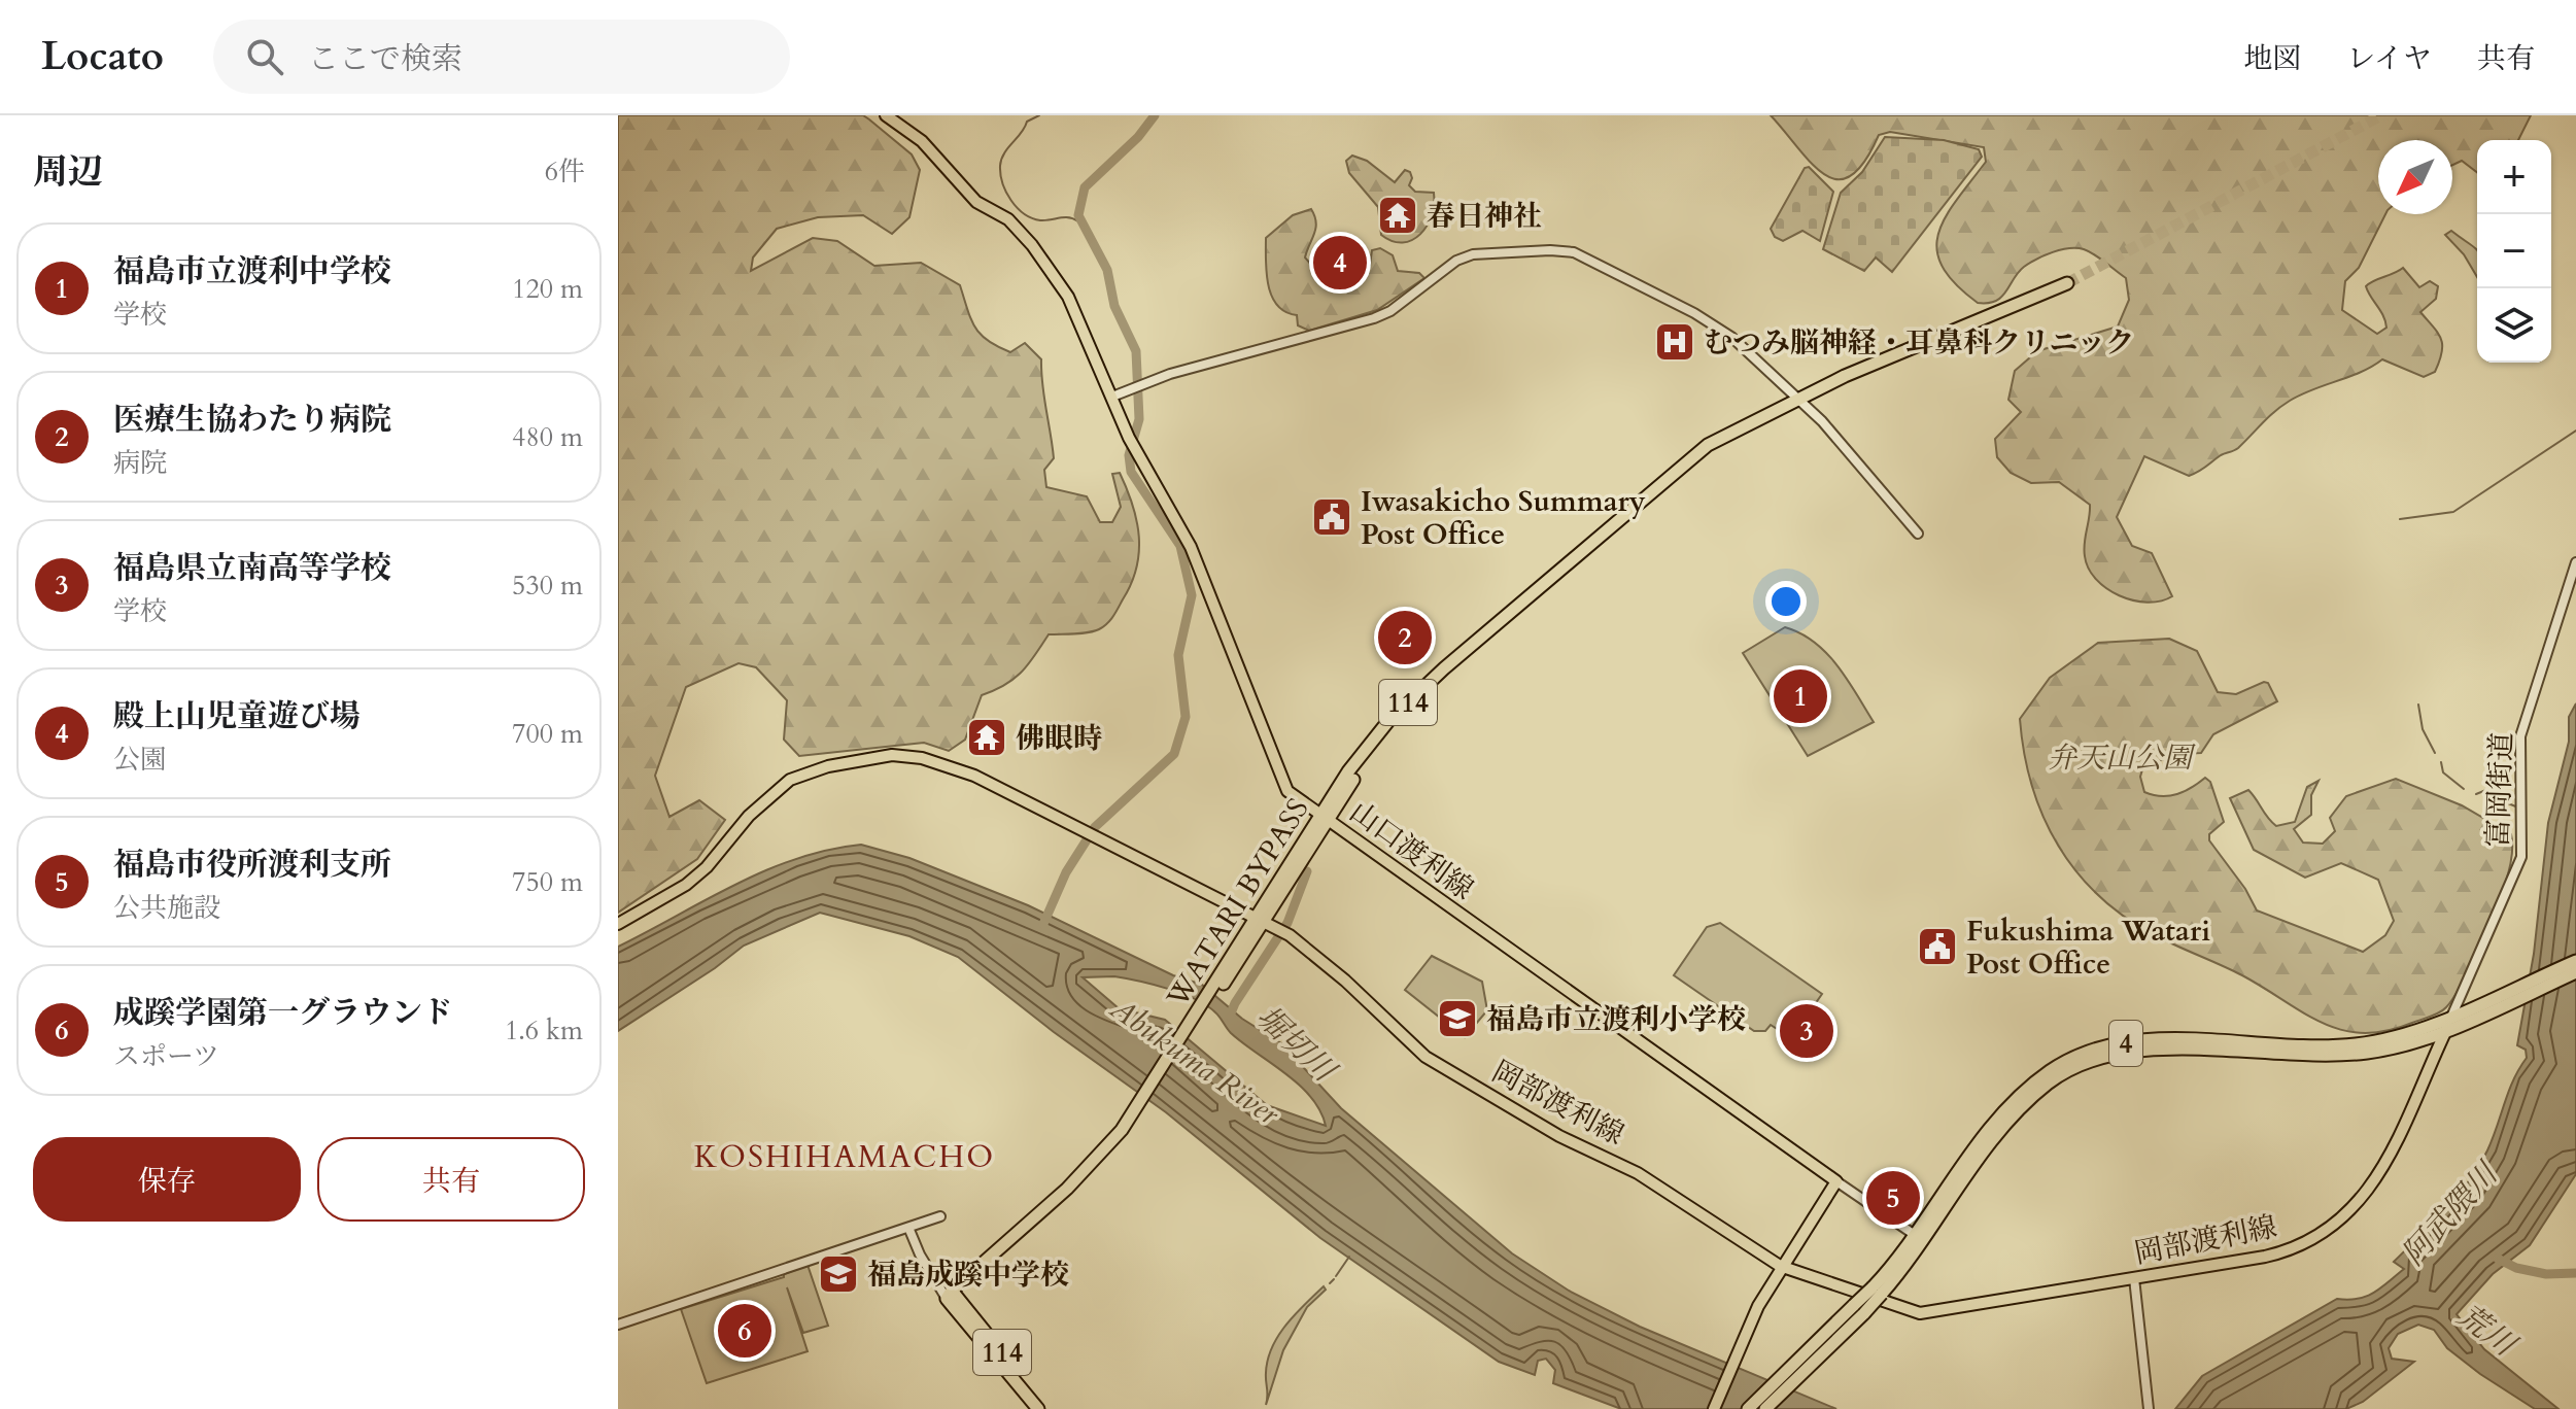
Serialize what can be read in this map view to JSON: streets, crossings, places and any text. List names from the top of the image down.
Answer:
{
  "streets": {
    "highway": ["114", "WATARI BYPASS", "4"],
    "main road": ["山口渡利線", "岡部渡利線"],
    "street": ["富岡街道"]
  },
  "crossings": [
    ["114", "WATARI BYPASS"],
    ["富岡街道", "4"],
    ["富岡街道", "岡部渡利線"],
    ["山口渡利線", "WATARI BYPASS"],
    ["WATARI BYPASS", "岡部渡利線"],
    ["4", "岡部渡利線"]
  ],
  "districts": ["KOSHIHAMACHO"],
  "water": [
    "堀切川",
    "Abukuma River",
    "阿武隈川",
    "荒川"
  ],
  "parks": ["弁天山公園"],
  "places": {
    "temple": ["春日神社", "佛眼時"],
    "hospital": ["むつみ脳神経・耳鼻科クリニック"],
    "public building": ["Iwasakicho Summary Post Office", "Fukushima Watari Post Office"],
    "school or university": ["福島市立渡利小学校", "福島成蹊中学校"]
  },
  "north": "bottom left",
  "page": {
    "header": "Locato",
    "search": "ここで検索",
    "nav": ["地図", "レイヤ", "共有"],
    "heading": ["周辺", "6件"],
    "map_buttons": ["+", "−"],
    "list": [
      {
        "mark": "1",
        "name": "福島市立渡利中学校",
        "note": "学校",
        "value": "120 m"
      },
      {
        "mark": "2",
        "name": "医療生協わたり病院",
        "note": "病院",
        "value": "480 m"
      },
      {
        "mark": "3",
        "name": "福島県立南高等学校",
        "note": "学校",
        "value": "530 m"
      },
      {
        "mark": "4",
        "name": "殿上山児童遊び場",
        "note": "公園",
        "value": "700 m"
      },
      {
        "mark": "5",
        "name": "福島市役所渡利支所",
        "note": "公共施設",
        "value": "750 m"
      },
      {
        "mark": "6",
        "name": "成蹊学園第一グラウンド",
        "note": "スポーツ",
        "value": "1.6 km"
      }
    ],
    "pins": [
      "4",
      "2",
      "1",
      "3",
      "5",
      "6"
    ],
    "buttons": ["保存", "共有"]
  }
}
